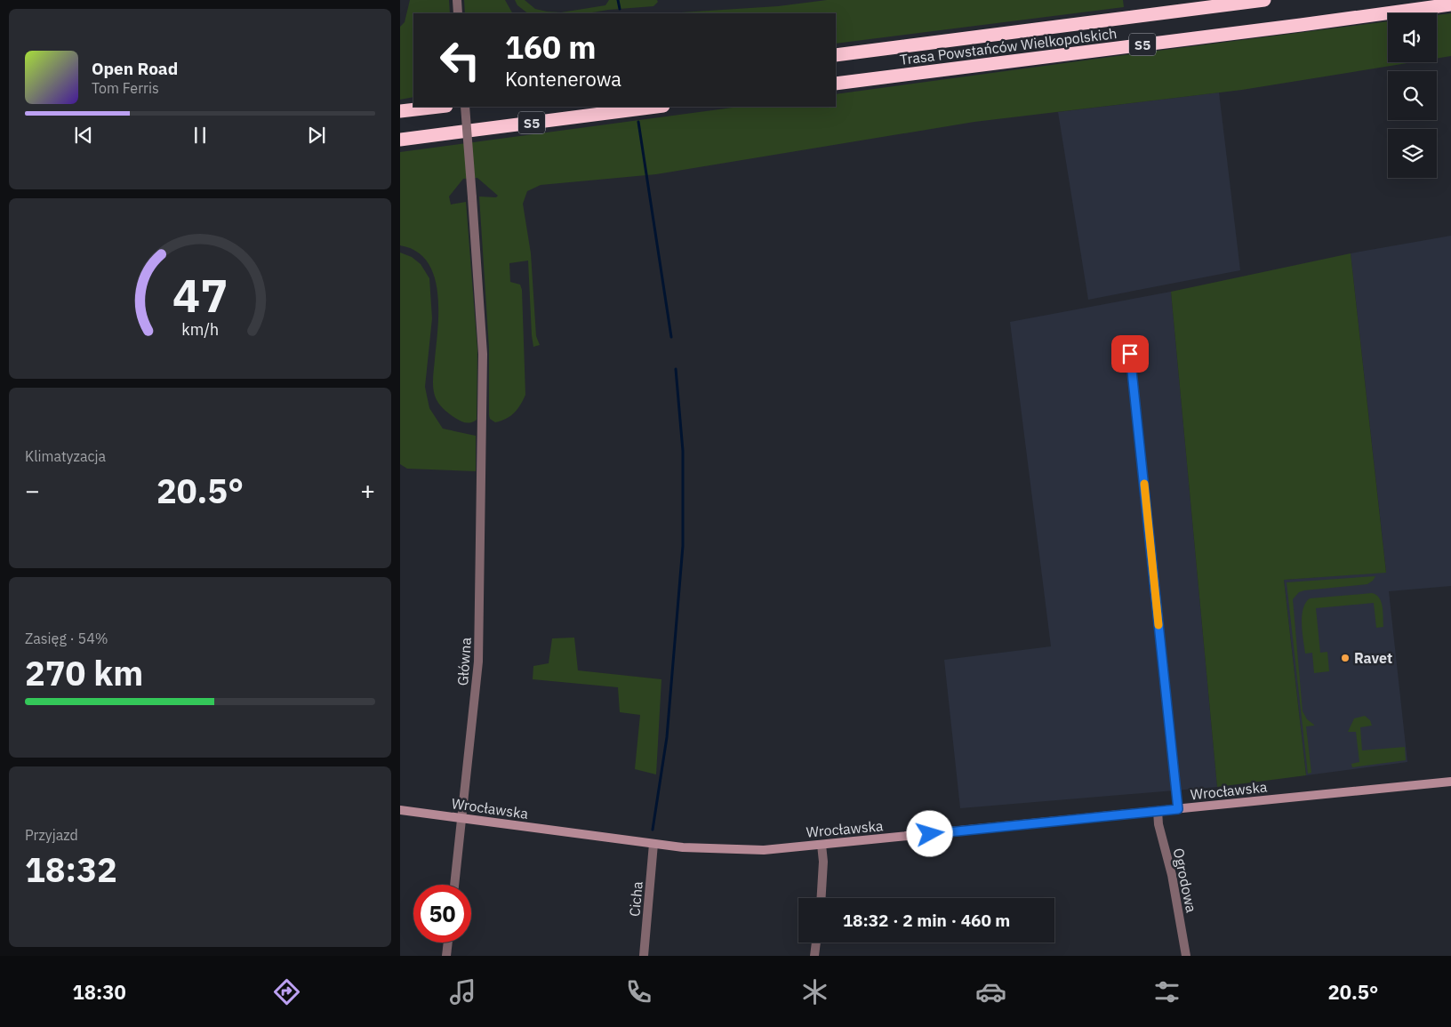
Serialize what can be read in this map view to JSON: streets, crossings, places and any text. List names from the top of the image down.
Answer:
{
  "streets": {
    "highway": ["S5", "Trasa Powstańców Wielkopolskich"],
    "main road": ["Wrocławska"],
    "street": ["Główna", "Ogrodowa", "Cicha"]
  },
  "crossings": [
    ["Główna", "Wrocławska"],
    ["Wrocławska", "Ogrodowa"],
    ["Wrocławska", "Cicha"]
  ],
  "places": ["Ravet"],
  "page": {
    "turn": ["160 m", "Kontenerowa"],
    "song": ["Open Road", "Tom Ferris"],
    "tile": [
      "Klimatyzacja",
      ["Zasięg · 54%", "270 km"],
      ["Przyjazd", "18:32"]
    ],
    "heat": ["−", "20.5°", "+"],
    "limit": "50",
    "trip": "18:32 · 2 min · 460 m",
    "tabs": ["18:30", "20.5°"],
    "gauge": ["47", "km/h"]
  }
}
